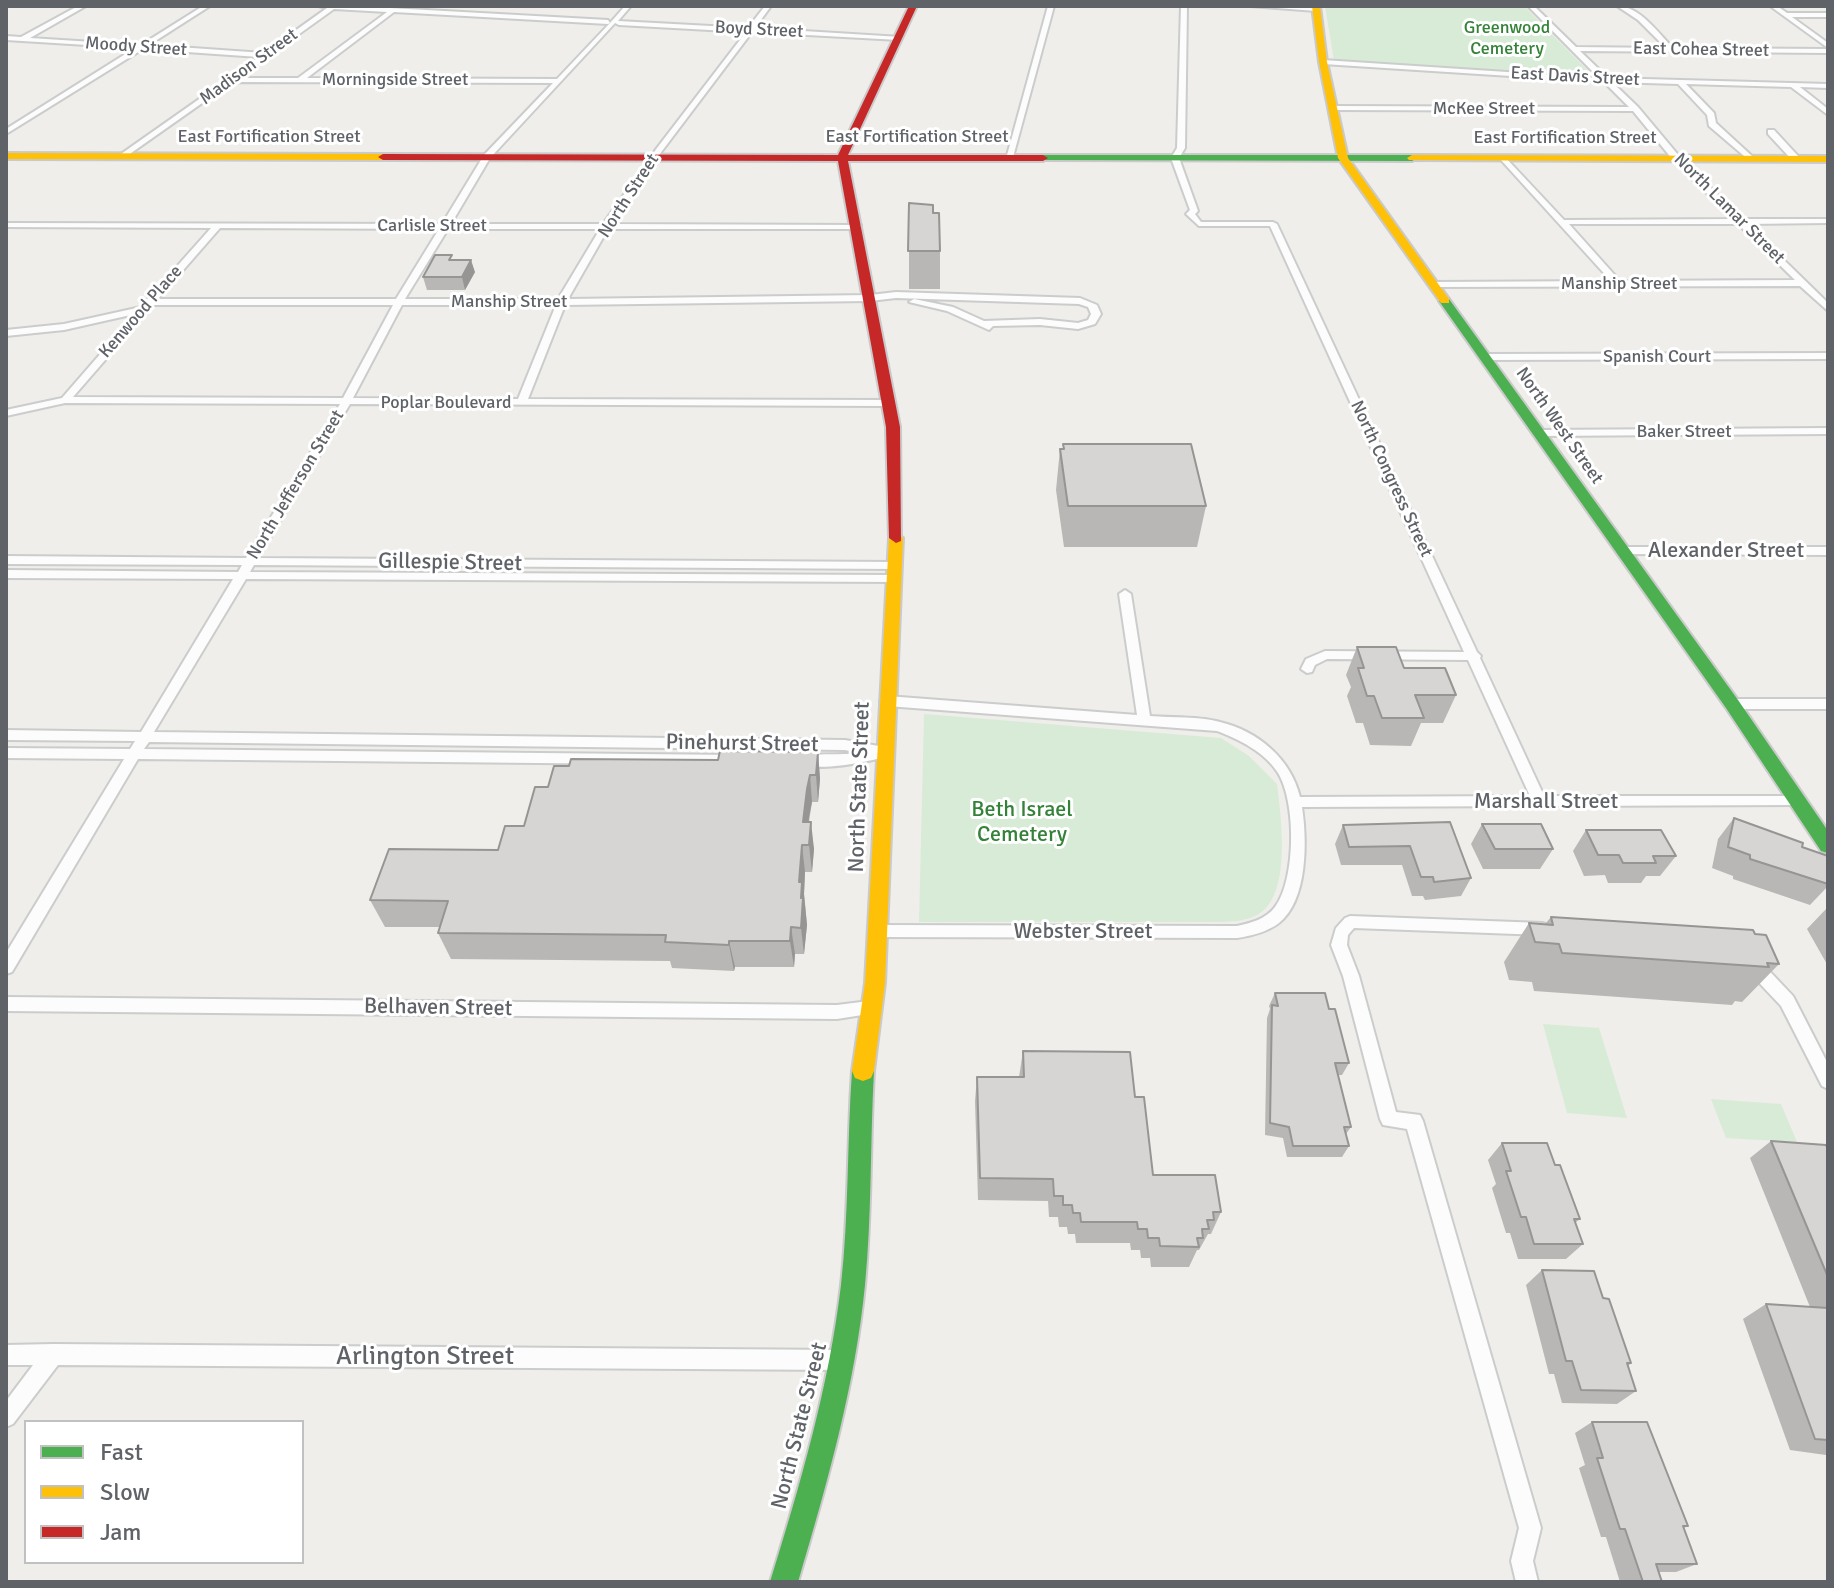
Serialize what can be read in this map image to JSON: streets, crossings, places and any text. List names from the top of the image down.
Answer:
{
  "streets": {
    "street": [
      "Boyd Street",
      "Moody Street",
      "East Cohea Street",
      "Madison Street",
      "East Davis Street",
      "Morningside Street",
      "McKee Street",
      "East Fortification Street",
      "North Street",
      "North Lamar Street",
      "Carlisle Street",
      "Manship Street",
      "Kenwood Place",
      "Spanish Court",
      "Poplar Boulevard",
      "North West Street",
      "Baker Street",
      "North Congress Street",
      "North Jefferson Street",
      "Alexander Street",
      "Gillespie Street",
      "Pinehurst Street",
      "North State Street",
      "Marshall Street",
      "Webster Street",
      "Belhaven Street",
      "Arlington Street"
    ]
  },
  "crossings": [
    ["Boyd Street", "Madison Street"],
    ["Boyd Street", "North Street"],
    ["Boyd Street", "North Jefferson Street"],
    ["Moody Street", "Madison Street"],
    ["East Cohea Street", "North Lamar Street"],
    ["Madison Street", "Morningside Street"],
    ["Madison Street", "East Fortification Street"],
    ["East Davis Street", "North Lamar Street"],
    ["East Davis Street", "North West Street"],
    ["Morningside Street", "North Jefferson Street"],
    ["McKee Street", "North Lamar Street"],
    ["McKee Street", "North West Street"],
    ["East Fortification Street", "North Street"],
    ["East Fortification Street", "North Lamar Street"],
    ["East Fortification Street", "North West Street"],
    ["East Fortification Street", "North Congress Street"],
    ["East Fortification Street", "North Jefferson Street"],
    ["East Fortification Street", "North State Street"],
    ["North Street", "Carlisle Street"],
    ["North Street", "Manship Street"],
    ["North Street", "Poplar Boulevard"],
    ["North Lamar Street", "Manship Street"],
    ["Carlisle Street", "Kenwood Place"],
    ["Carlisle Street", "North Jefferson Street"],
    ["Carlisle Street", "North State Street"],
    ["Manship Street", "Kenwood Place"],
    ["Manship Street", "North West Street"],
    ["Manship Street", "North Jefferson Street"],
    ["Manship Street", "North State Street"],
    ["Kenwood Place", "Poplar Boulevard"],
    ["Spanish Court", "North West Street"],
    ["Poplar Boulevard", "North Jefferson Street"],
    ["Poplar Boulevard", "North State Street"],
    ["North West Street", "Baker Street"],
    ["North West Street", "Alexander Street"],
    ["North West Street", "Marshall Street"],
    ["North Congress Street", "Marshall Street"],
    ["North Jefferson Street", "Gillespie Street"],
    ["North Jefferson Street", "Pinehurst Street"],
    ["Gillespie Street", "North State Street"],
    ["Pinehurst Street", "North State Street"],
    ["North State Street", "Webster Street"],
    ["North State Street", "Belhaven Street"],
    ["North State Street", "Arlington Street"],
    ["Marshall Street", "Webster Street"]
  ],
  "parks": ["Greenwood Cemetery", "Beth Israel Cemetery"],
  "legend": ["Fast", "Slow", "Jam"]
}
